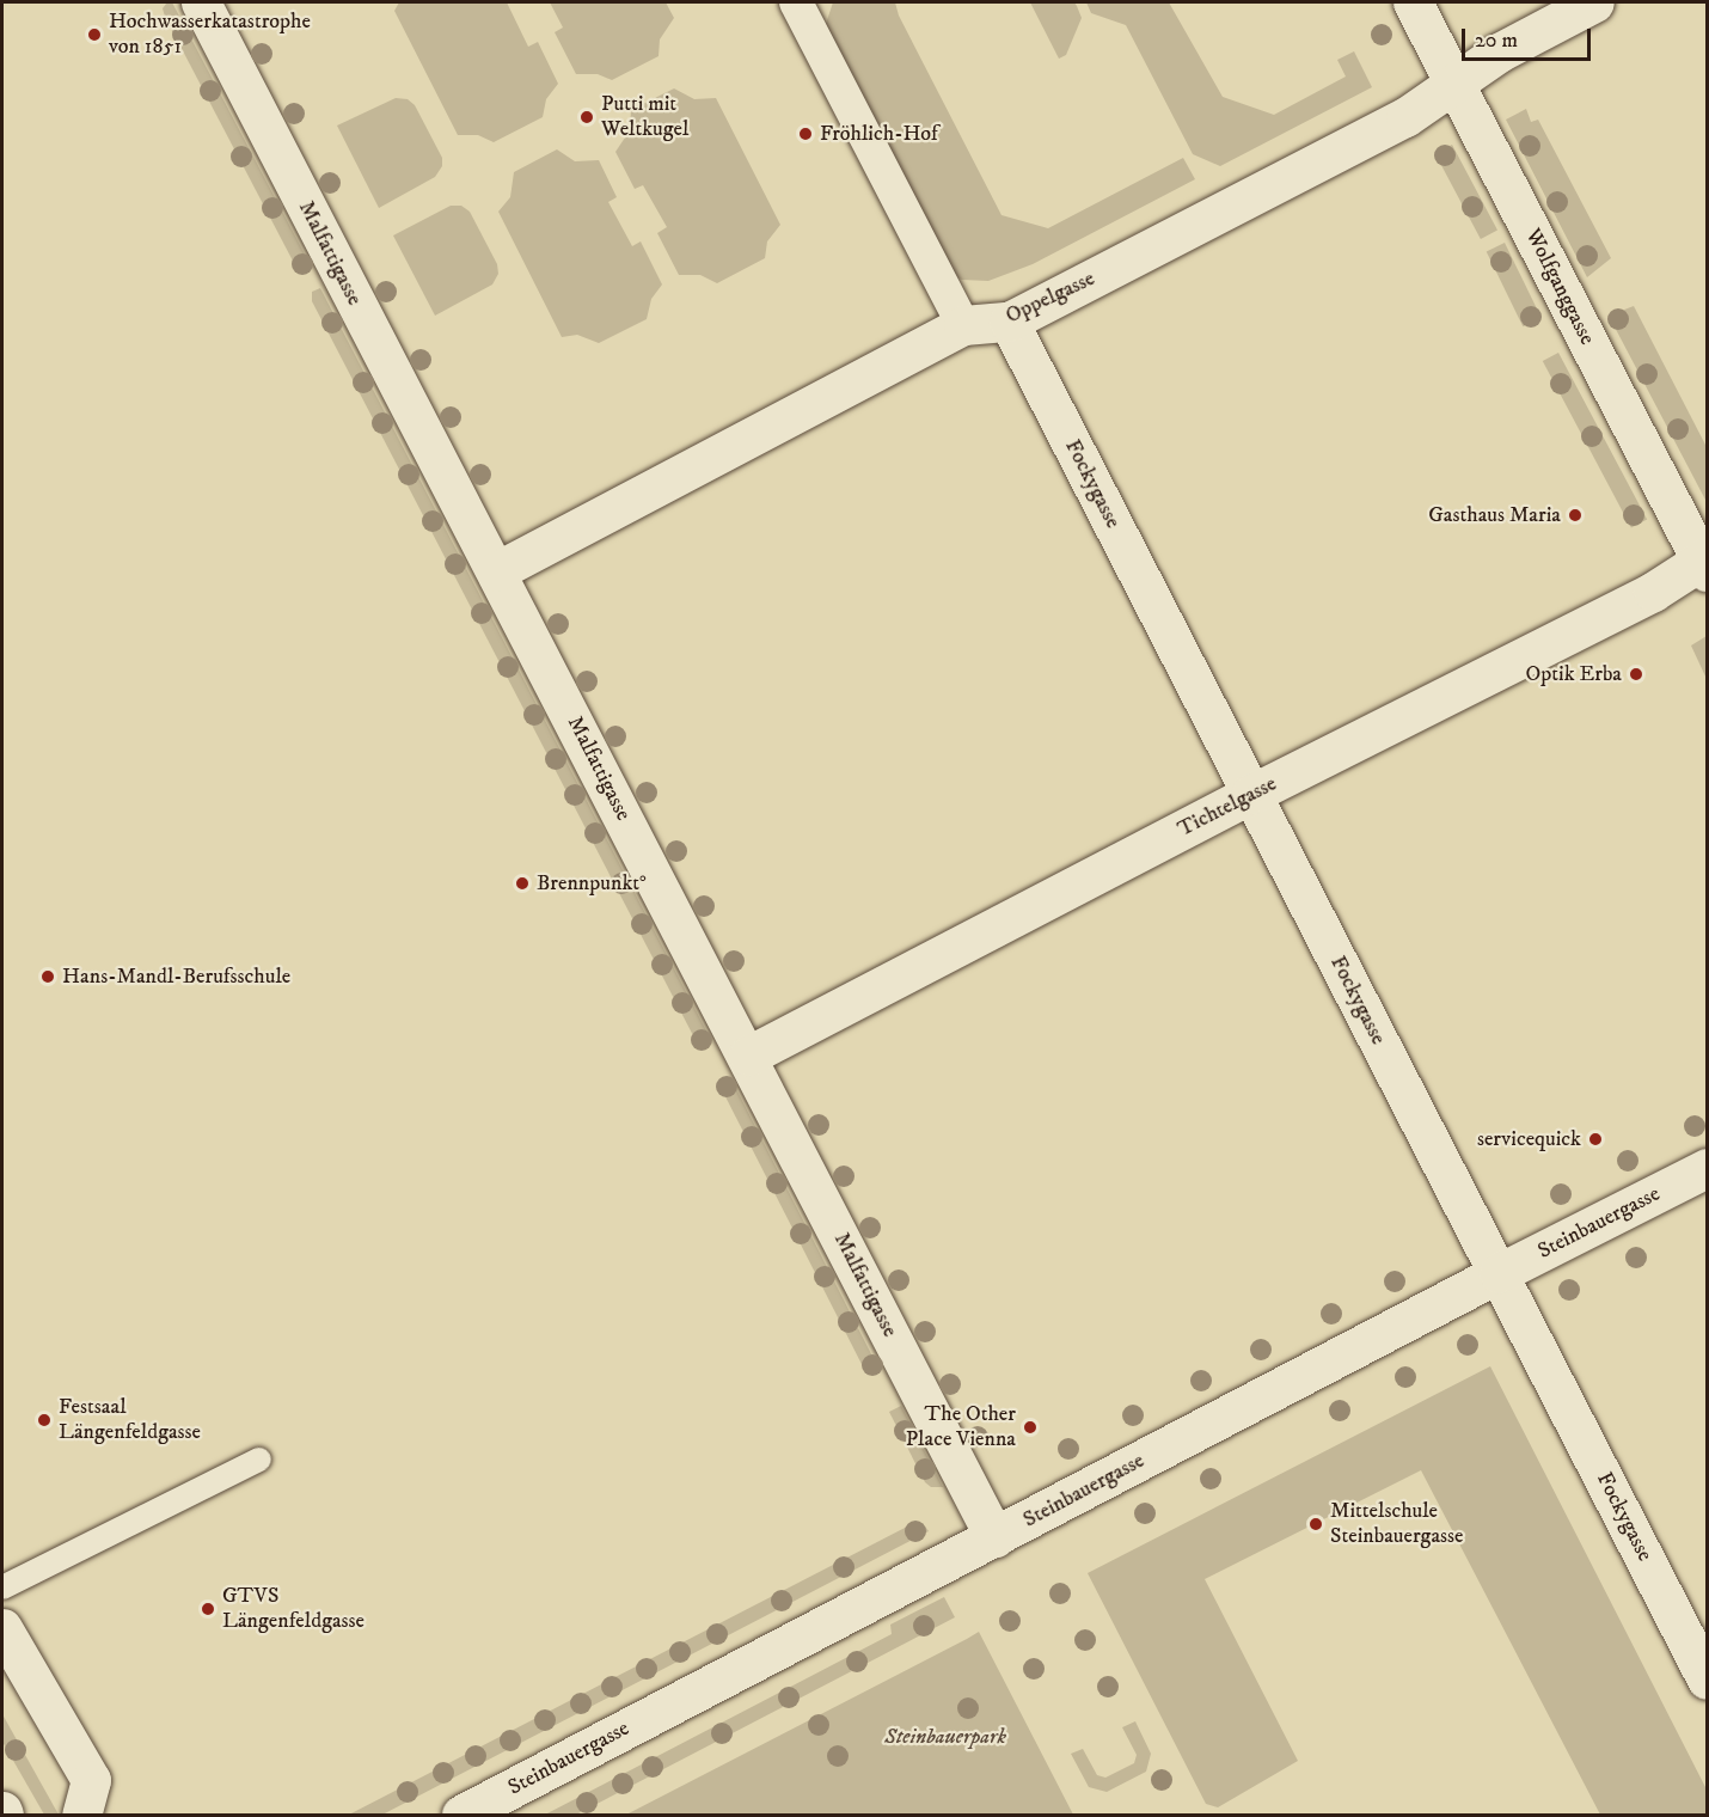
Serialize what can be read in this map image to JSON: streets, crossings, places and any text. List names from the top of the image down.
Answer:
{
  "streets": {
    "street": [
      "Malfattigasse",
      "Wolfganggasse",
      "Oppelgasse",
      "Fockygasse",
      "Tichtelgasse",
      "Steinbauergasse"
    ]
  },
  "crossings": [
    ["Malfattigasse", "Oppelgasse"],
    ["Malfattigasse", "Tichtelgasse"],
    ["Malfattigasse", "Steinbauergasse"],
    ["Wolfganggasse", "Oppelgasse"],
    ["Wolfganggasse", "Tichtelgasse"],
    ["Oppelgasse", "Fockygasse"],
    ["Fockygasse", "Tichtelgasse"],
    ["Fockygasse", "Steinbauergasse"]
  ],
  "parks": ["Steinbauerpark"],
  "places": [
    "Hochwasserkatastrophe von 1851",
    "Putti mit Weltkugel",
    "Fröhlich-Hof",
    "Gasthaus Maria",
    "Optik Erba",
    "Brennpunkt°",
    "Hans-Mandl-Berufsschule",
    "servicequick",
    "Festsaal Längenfeldgasse",
    "The Other Place Vienna",
    "Mittelschule Steinbauergasse",
    "GTVS Längenfeldgasse"
  ],
  "scale_bar": "20 m"
}
